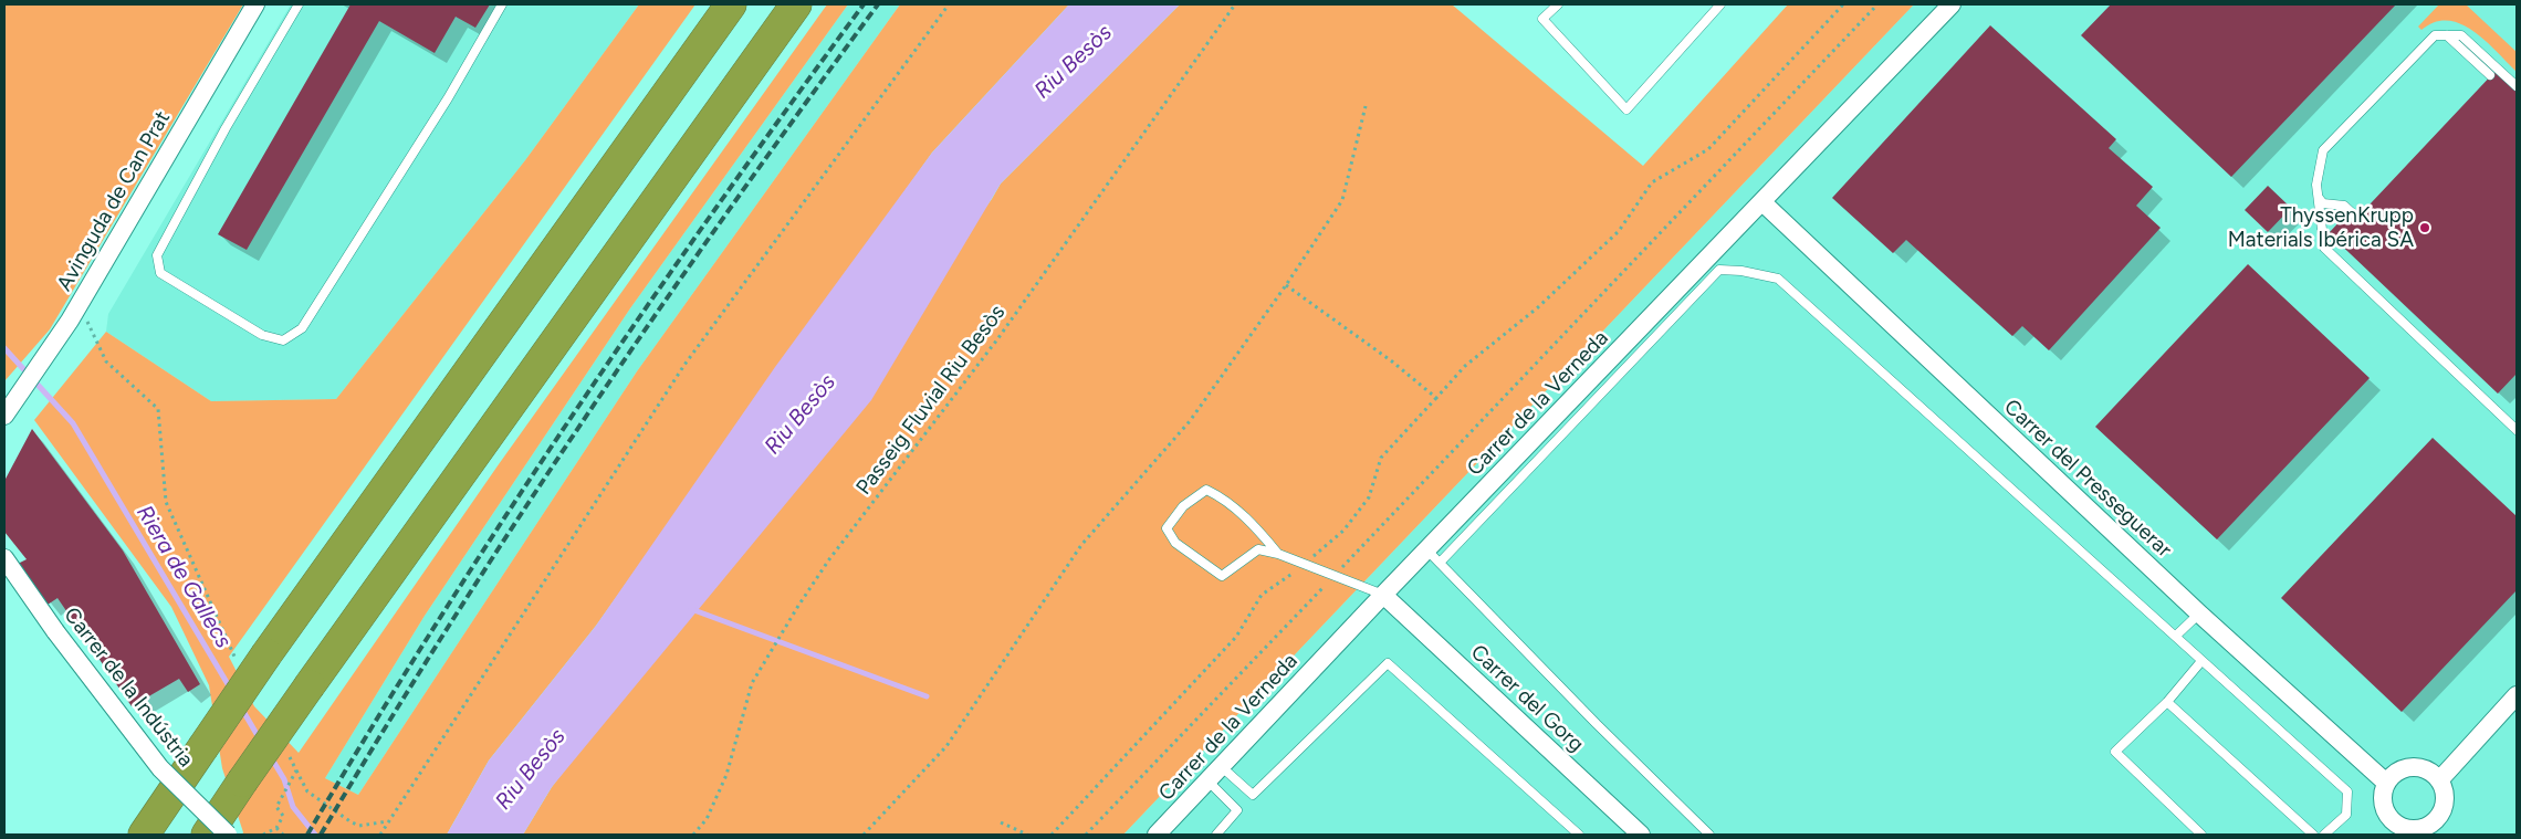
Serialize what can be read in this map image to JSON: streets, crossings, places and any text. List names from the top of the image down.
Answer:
{
  "streets": {
    "street": [
      "Avinguda de Can Prat",
      "Carrer de la Verneda",
      "Carrer del Presseguerar",
      "Carrer de la Indústria",
      "Carrer del Gorg"
    ],
    "path": ["Passeig Fluvial Riu Besòs"]
  },
  "crossings": [
    ["Carrer de la Verneda", "Carrer del Presseguerar"],
    ["Carrer de la Verneda", "Carrer del Gorg"]
  ],
  "water": ["Riu Besòs", "Riera de Gallecs"],
  "places": ["ThyssenKrupp Materials Ibérica SA"]
}
